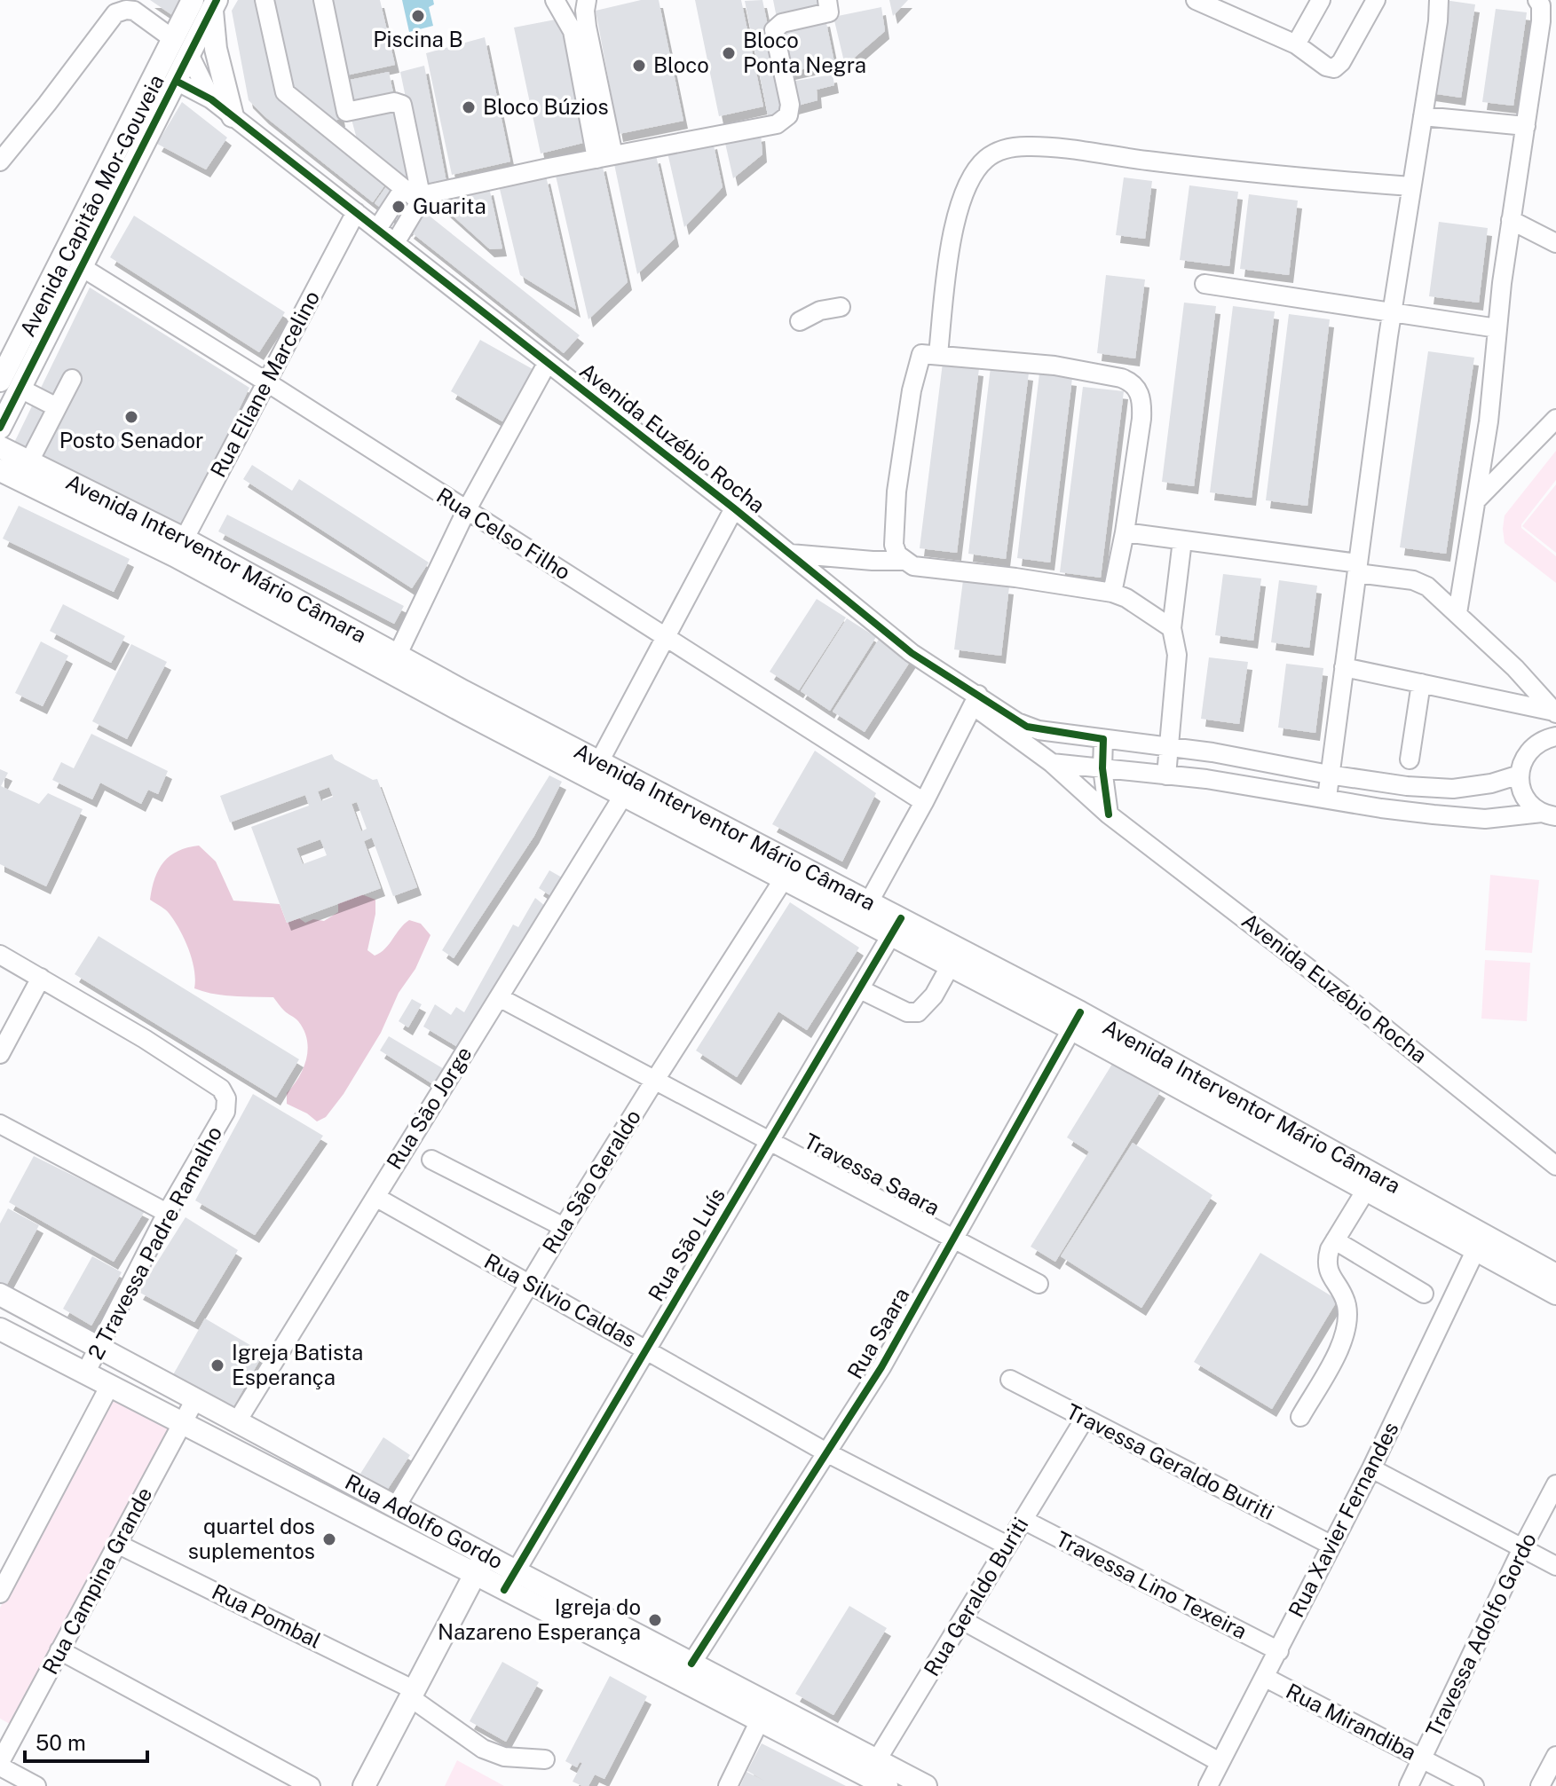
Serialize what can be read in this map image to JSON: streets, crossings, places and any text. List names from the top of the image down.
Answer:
{
  "streets": {
    "main road": ["Avenida Capitão Mor-Gouveia", "Avenida Interventor Mário Câmara", "Rua Adolfo Gordo"],
    "street": [
      "Rua Eliane Marcelino",
      "Avenida Euzébio Rocha",
      "Rua Celso Filho",
      "Rua São Jorge",
      "Travessa Saara",
      "Rua São Geraldo",
      "2 Travessa Padre Ramalho",
      "Rua São Luís",
      "Rua Silvio Caldas",
      "Rua Saara",
      "Travessa Geraldo Buriti",
      "Rua Xavier Fernandes",
      "Rua Campina Grande",
      "Travessa Lino Texeira",
      "Rua Geraldo Buriti",
      "Rua Pombal",
      "Travessa Adolfo Gordo",
      "Rua Mirandiba"
    ]
  },
  "crossings": [
    ["Avenida Capitão Mor-Gouveia", "Avenida Euzébio Rocha"],
    ["Avenida Capitão Mor-Gouveia", "Rua Celso Filho"],
    ["Rua Eliane Marcelino", "Avenida Euzébio Rocha"],
    ["Rua Eliane Marcelino", "Rua Celso Filho"],
    ["Rua Eliane Marcelino", "Avenida Interventor Mário Câmara"],
    ["Avenida Interventor Mário Câmara", "Rua São Jorge"],
    ["Avenida Interventor Mário Câmara", "Rua São Geraldo"],
    ["Avenida Interventor Mário Câmara", "Rua São Luís"],
    ["Avenida Interventor Mário Câmara", "Rua Saara"],
    ["Avenida Interventor Mário Câmara", "Rua Xavier Fernandes"],
    ["Rua São Jorge", "Travessa Saara"],
    ["Rua São Jorge", "Rua Silvio Caldas"],
    ["Rua São Jorge", "Rua Adolfo Gordo"],
    ["Travessa Saara", "Rua São Geraldo"],
    ["Travessa Saara", "Rua São Luís"],
    ["Travessa Saara", "Rua Saara"],
    ["Rua São Geraldo", "Rua Silvio Caldas"],
    ["Rua São Geraldo", "Rua Adolfo Gordo"],
    ["2 Travessa Padre Ramalho", "Rua Adolfo Gordo"],
    ["Rua São Luís", "Rua Silvio Caldas"],
    ["Rua São Luís", "Rua Adolfo Gordo"],
    ["Rua Silvio Caldas", "Rua Saara"],
    ["Rua Silvio Caldas", "Rua Geraldo Buriti"],
    ["Rua Saara", "Rua Adolfo Gordo"],
    ["Travessa Geraldo Buriti", "Rua Xavier Fernandes"],
    ["Travessa Geraldo Buriti", "Rua Geraldo Buriti"],
    ["Rua Xavier Fernandes", "Travessa Lino Texeira"],
    ["Rua Xavier Fernandes", "Rua Mirandiba"],
    ["Rua Adolfo Gordo", "Rua Campina Grande"],
    ["Rua Adolfo Gordo", "Rua Geraldo Buriti"],
    ["Rua Campina Grande", "Rua Pombal"],
    ["Travessa Lino Texeira", "Rua Geraldo Buriti"],
    ["Travessa Adolfo Gordo", "Rua Mirandiba"]
  ],
  "places": [
    "Piscina B",
    "Bloco Ponta Negra",
    "Bloco",
    "Bloco Búzios",
    "Guarita",
    "Posto Senador",
    "Igreja Batista Esperança",
    "quartel dos suplementos",
    "Igreja do Nazareno Esperança"
  ],
  "scale_bar": "50 m"
}
